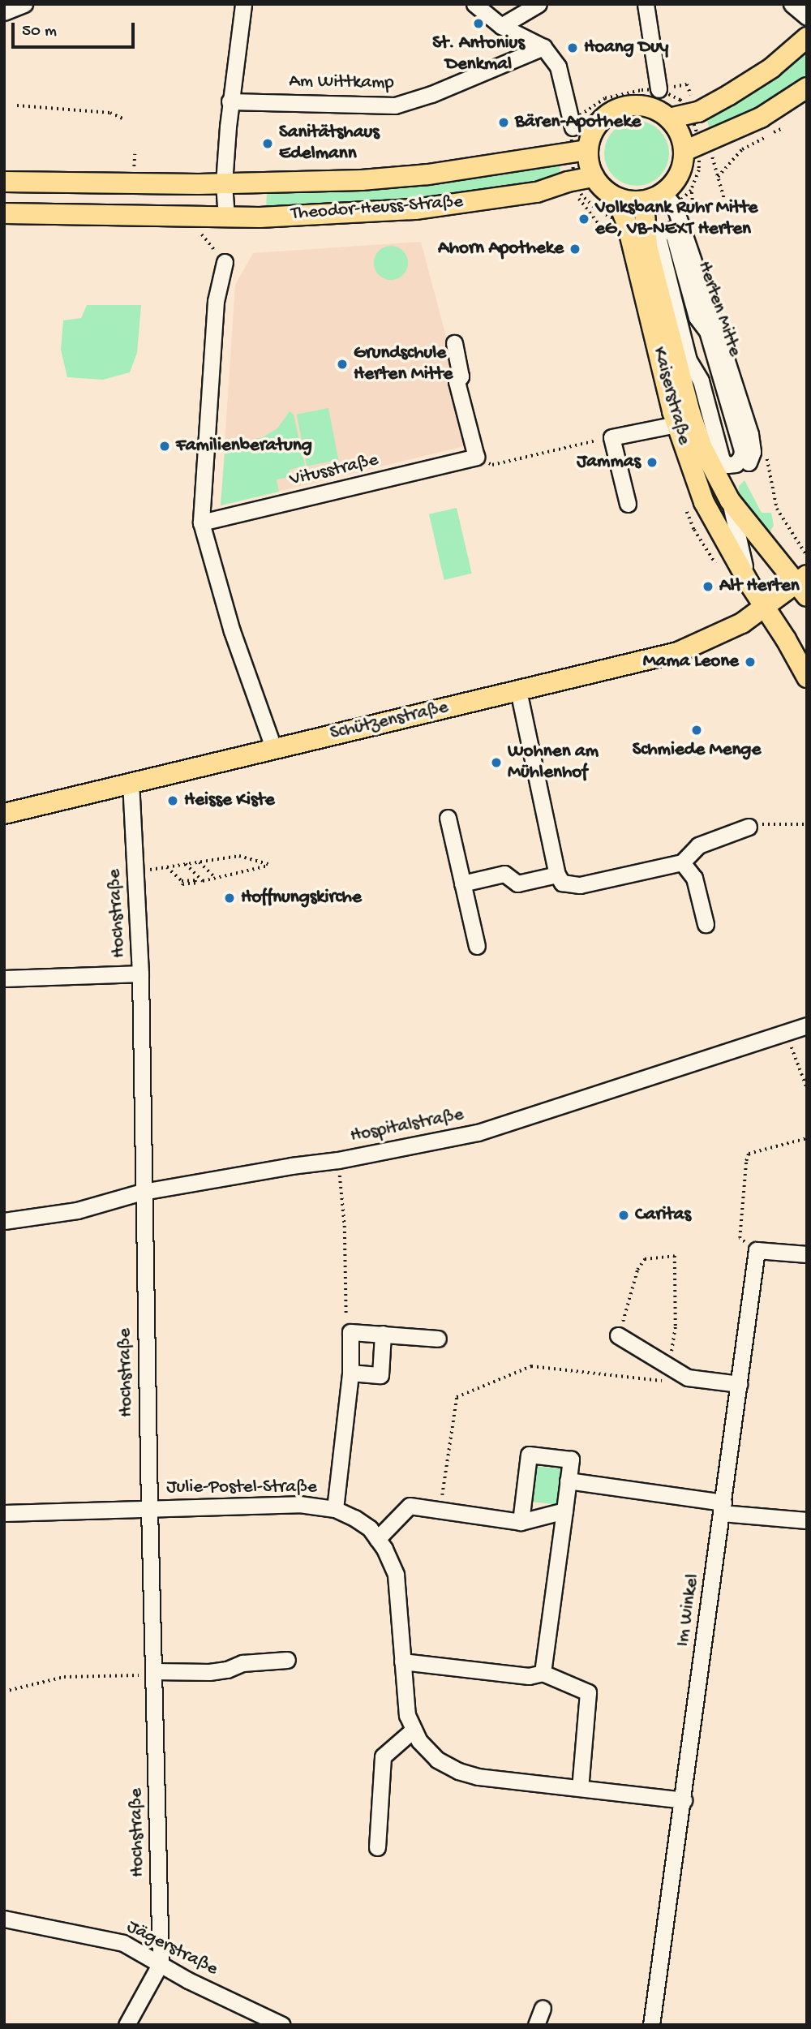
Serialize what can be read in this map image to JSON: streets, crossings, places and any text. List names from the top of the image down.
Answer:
{
  "streets": {
    "main road": ["Theodor-Heuss-Straße", "Kaiserstraße", "Schützenstraße"],
    "street": [
      "Am Wittkamp",
      "Herten Mitte",
      "Vitusstraße",
      "Hochstraße",
      "Hospitalstraße",
      "Julie-Postel-Straße",
      "Im Winkel",
      "Jägerstraße"
    ]
  },
  "crossings": [
    ["Kaiserstraße", "Schützenstraße"],
    ["Schützenstraße", "Hochstraße"],
    ["Hochstraße", "Hospitalstraße"],
    ["Hochstraße", "Julie-Postel-Straße"],
    ["Hochstraße", "Jägerstraße"],
    ["Julie-Postel-Straße", "Im Winkel"]
  ],
  "places": [
    "St. Antonius Denkmal",
    "Hoang Duy",
    "Bären-Apotheke",
    "Sanitätshaus Edelmann",
    "Volksbank Ruhr Mitte eG, VB-NEXT Herten",
    "Ahorn Apotheke",
    "Grundschule Herten Mitte",
    "Familienberatung",
    "Jammas",
    "Alt Herten",
    "Mama Leone",
    "Schmiede Menge",
    "Wohnen am Mühlenhof",
    "Heisse Kiste",
    "Hoffnungskirche",
    "Caritas"
  ],
  "scale_bar": "50 m"
}
